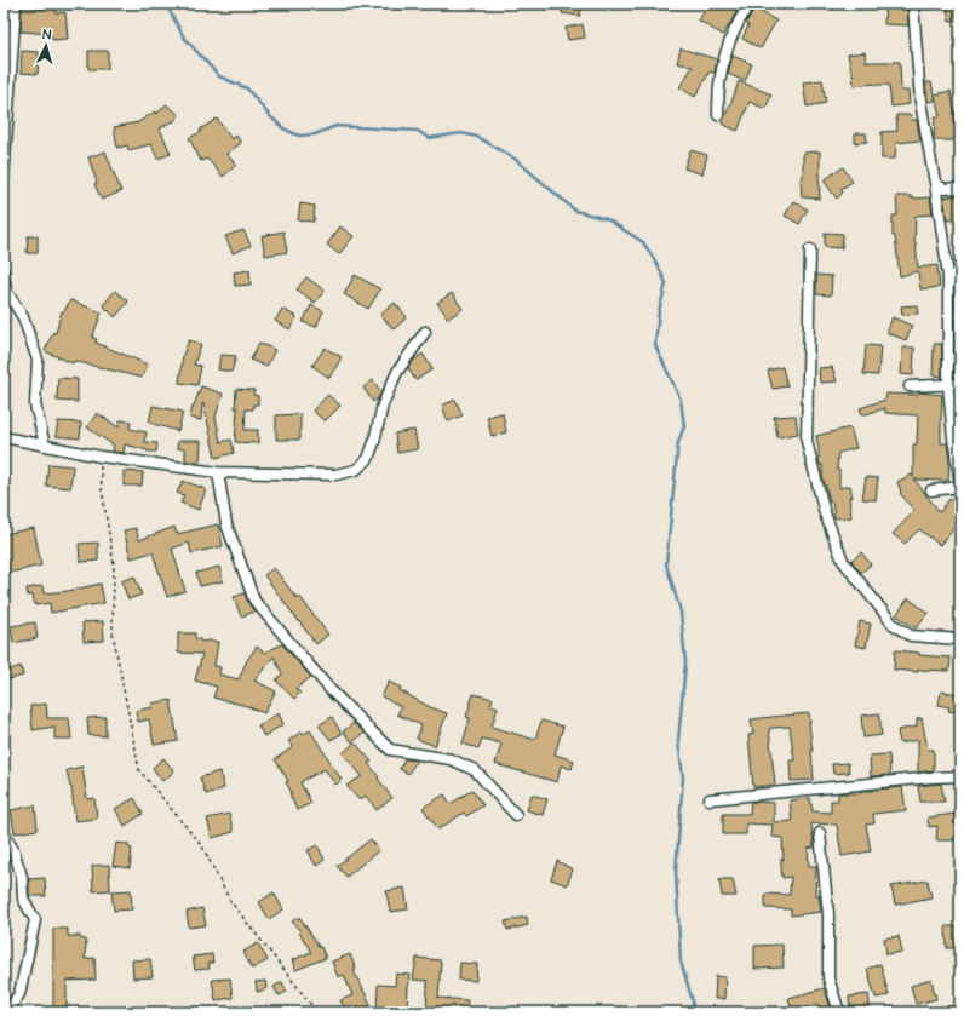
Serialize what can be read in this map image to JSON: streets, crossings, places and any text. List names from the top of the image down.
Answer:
{
  "north": "top"
}
